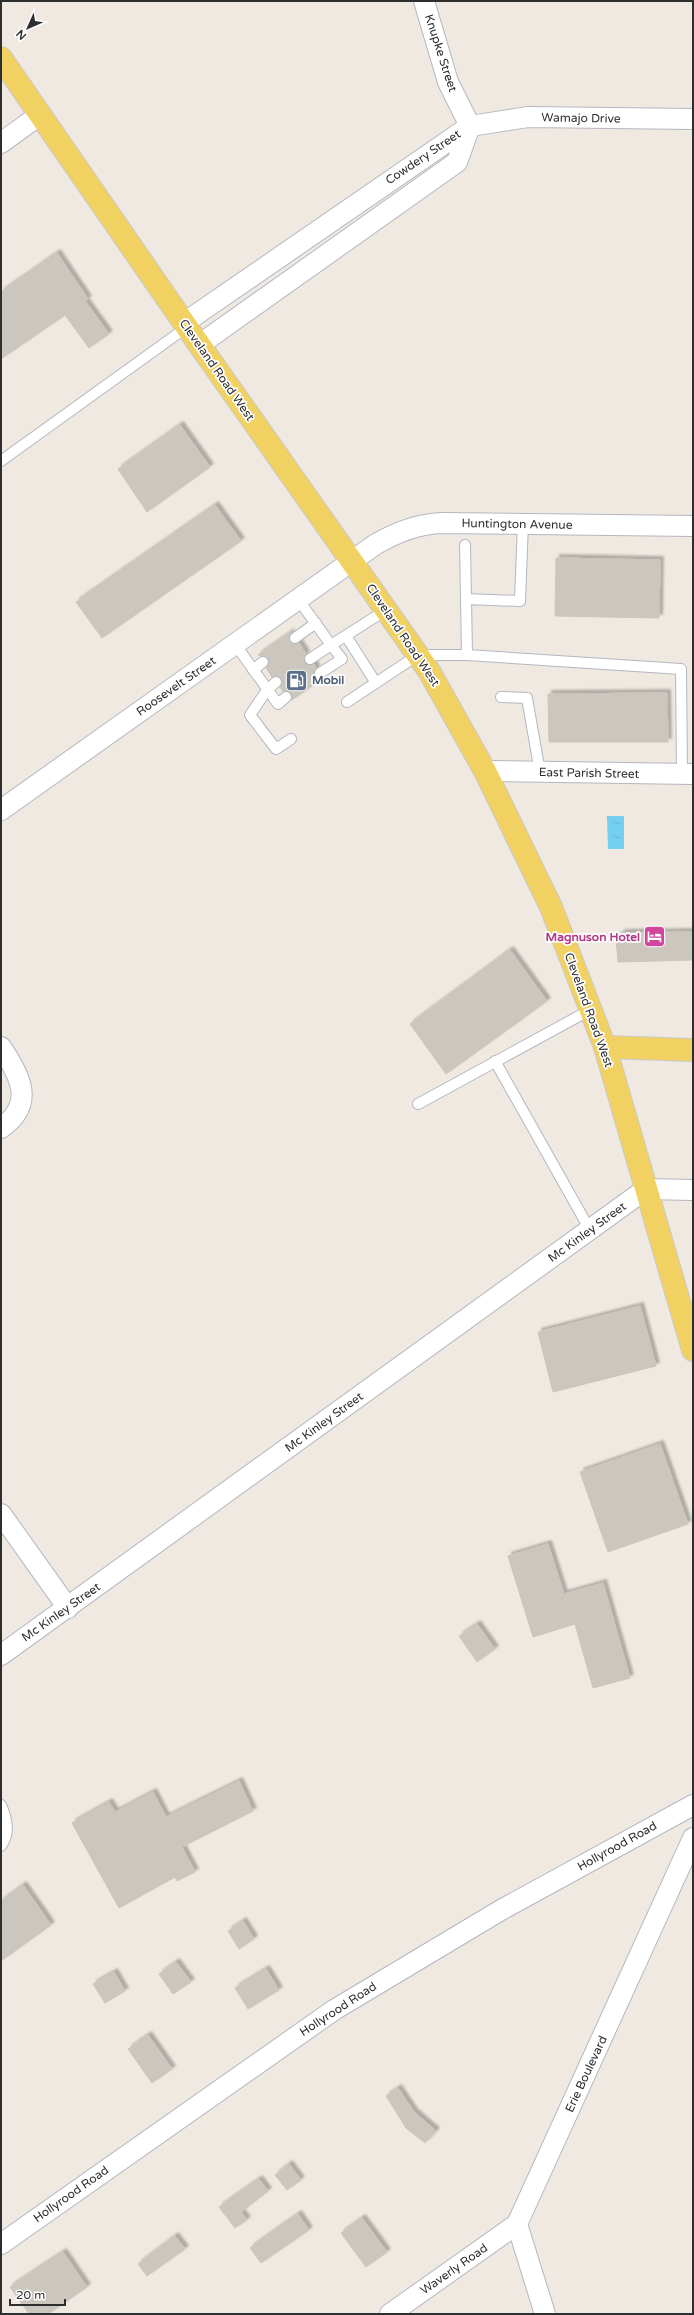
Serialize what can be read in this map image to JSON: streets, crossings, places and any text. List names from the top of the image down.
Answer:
{
  "streets": {
    "main road": ["Cleveland Road West"],
    "street": [
      "Knupke Street",
      "Wamajo Drive",
      "Cowdery Street",
      "Huntington Avenue",
      "Roosevelt Street",
      "East Parish Street",
      "Mc Kinley Street",
      "Hollyrood Road",
      "Erie Boulevard",
      "Waverly Road"
    ]
  },
  "crossings": [
    ["Knupke Street", "Wamajo Drive"],
    ["Knupke Street", "Cowdery Street"],
    ["Wamajo Drive", "Cowdery Street"],
    ["Cowdery Street", "Cleveland Road West"],
    ["Cleveland Road West", "Huntington Avenue"],
    ["Cleveland Road West", "Roosevelt Street"],
    ["Cleveland Road West", "East Parish Street"],
    ["Cleveland Road West", "Mc Kinley Street"],
    ["Huntington Avenue", "Roosevelt Street"],
    ["Erie Boulevard", "Waverly Road"]
  ],
  "places": {
    "fuel station": ["Mobil"],
    "hotel": ["Magnuson Hotel"]
  },
  "scale_bar": "20 m",
  "north": "bottom left"
}
